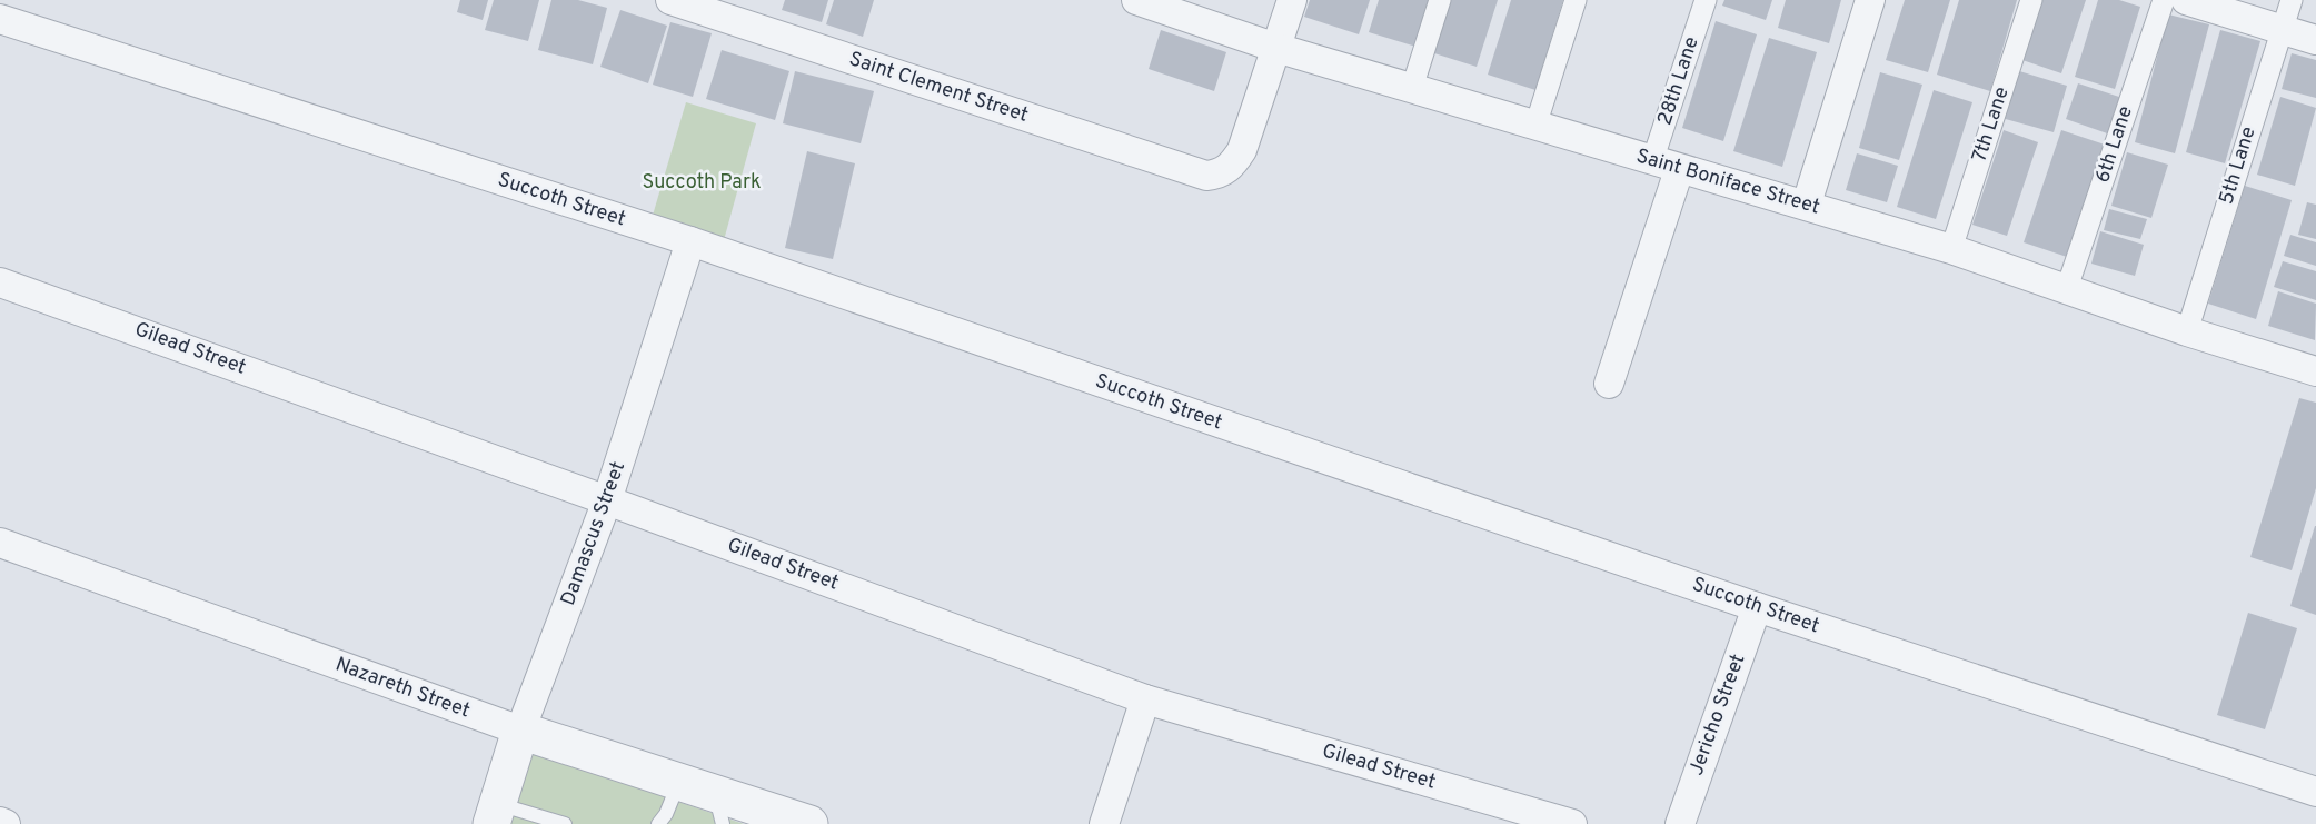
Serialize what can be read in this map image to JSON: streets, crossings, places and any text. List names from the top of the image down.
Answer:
{
  "streets": {
    "street": [
      "28th Lane",
      "Saint Clement Street",
      "7th Lane",
      "6th Lane",
      "5th Lane",
      "Saint Boniface Street",
      "Succoth Street",
      "Gilead Street",
      "Damascus Street",
      "Nazareth Street",
      "Jericho Street"
    ]
  },
  "crossings": [
    ["28th Lane", "Saint Boniface Street"],
    ["Saint Clement Street", "Saint Boniface Street"],
    ["7th Lane", "Saint Boniface Street"],
    ["6th Lane", "Saint Boniface Street"],
    ["5th Lane", "Saint Boniface Street"],
    ["Succoth Street", "Damascus Street"],
    ["Succoth Street", "Jericho Street"],
    ["Gilead Street", "Damascus Street"],
    ["Damascus Street", "Nazareth Street"]
  ],
  "parks": ["Succoth Park"]
}
